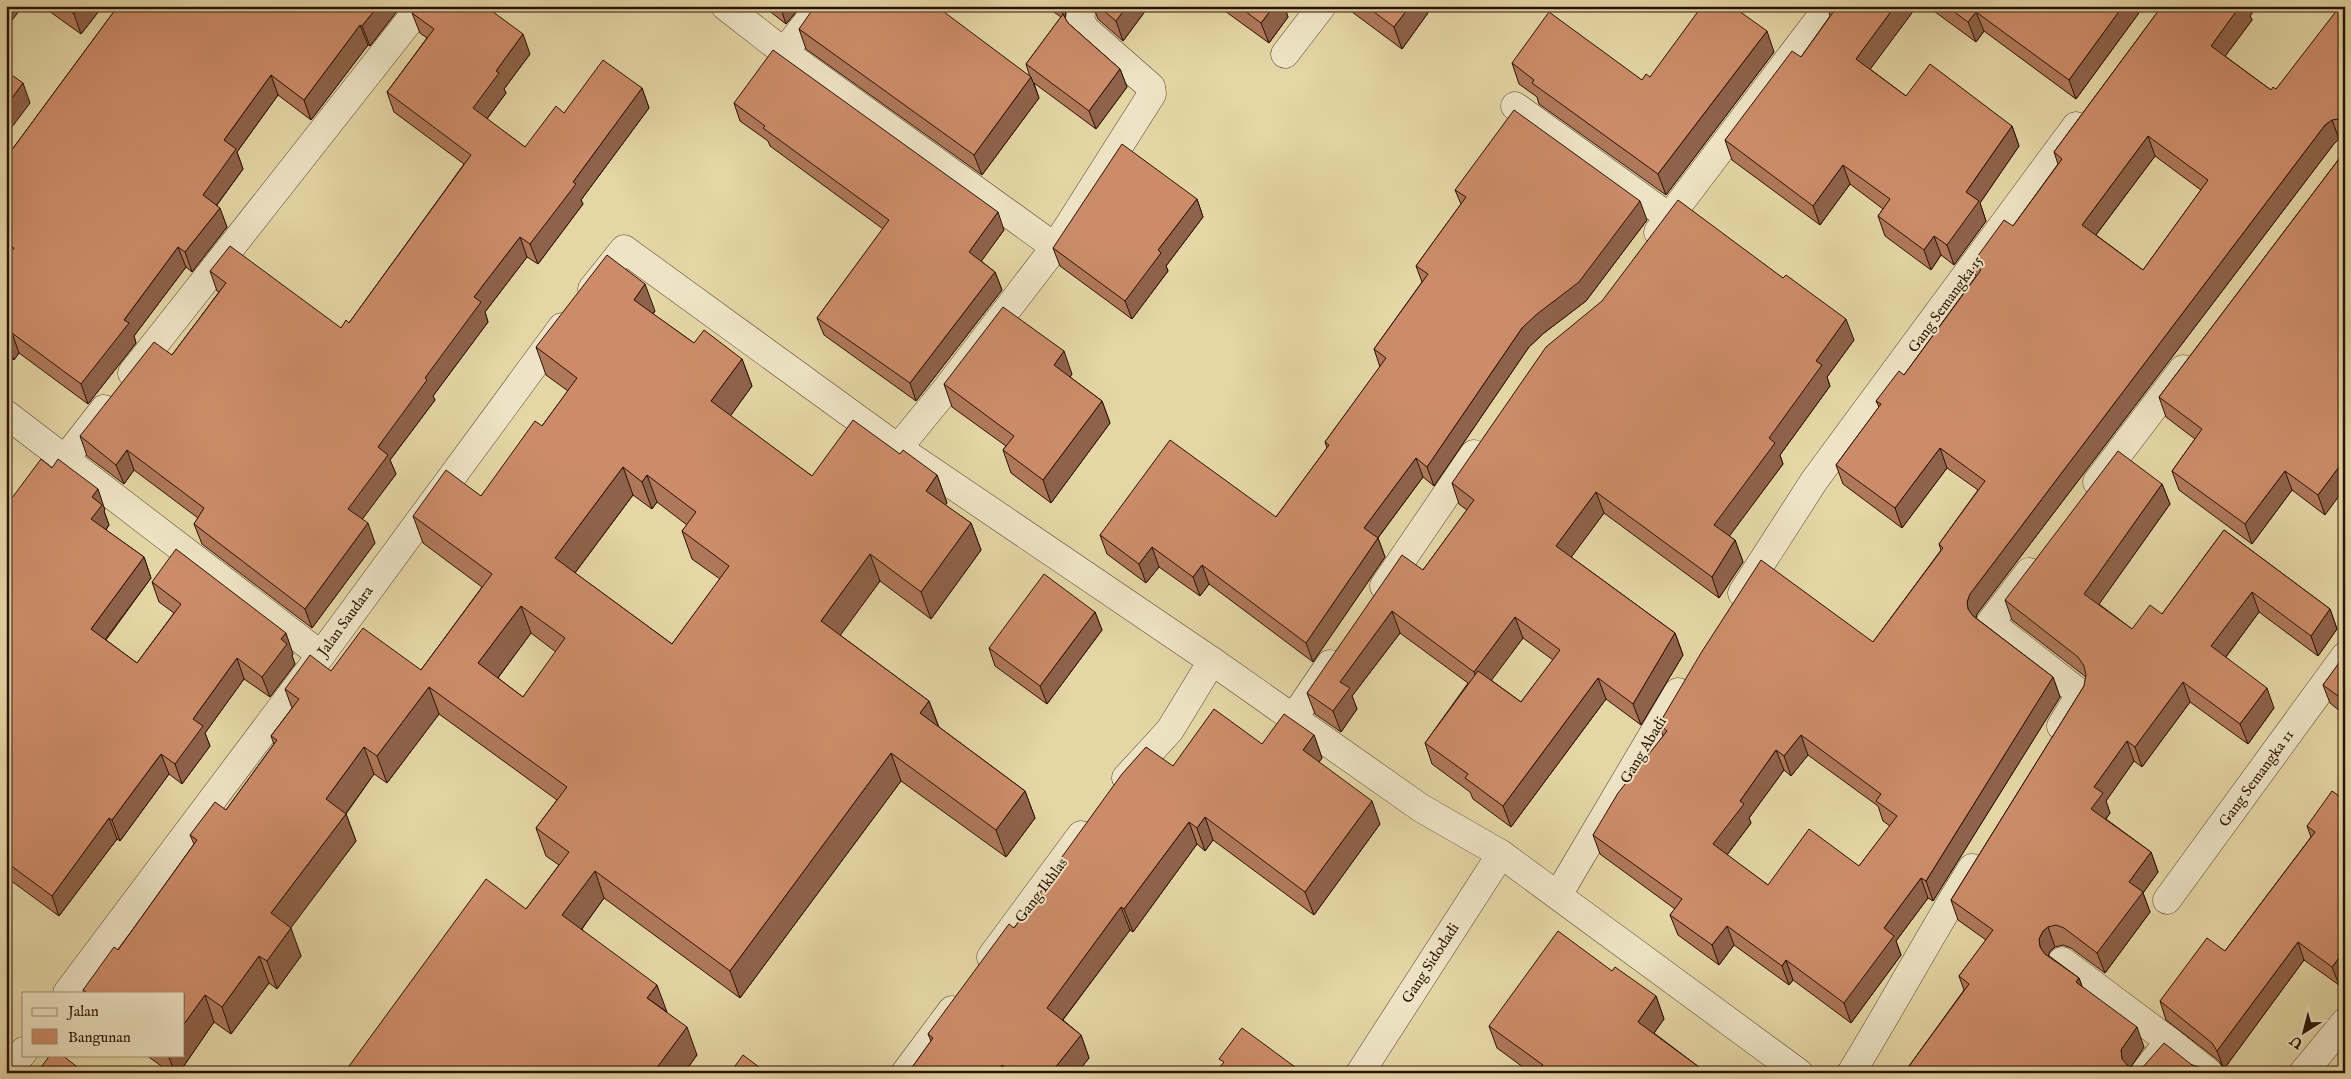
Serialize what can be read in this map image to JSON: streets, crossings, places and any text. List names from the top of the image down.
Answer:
{
  "streets": {
    "street": [
      "Gang Semangka 15",
      "Jalan Saudara",
      "Gang Abadi",
      "Gang Semangka 11",
      "Gang Ikhlas",
      "Gang Sidodadi"
    ]
  },
  "legend": ["Jalan", "Bangunan"],
  "north": "bottom left"
}
